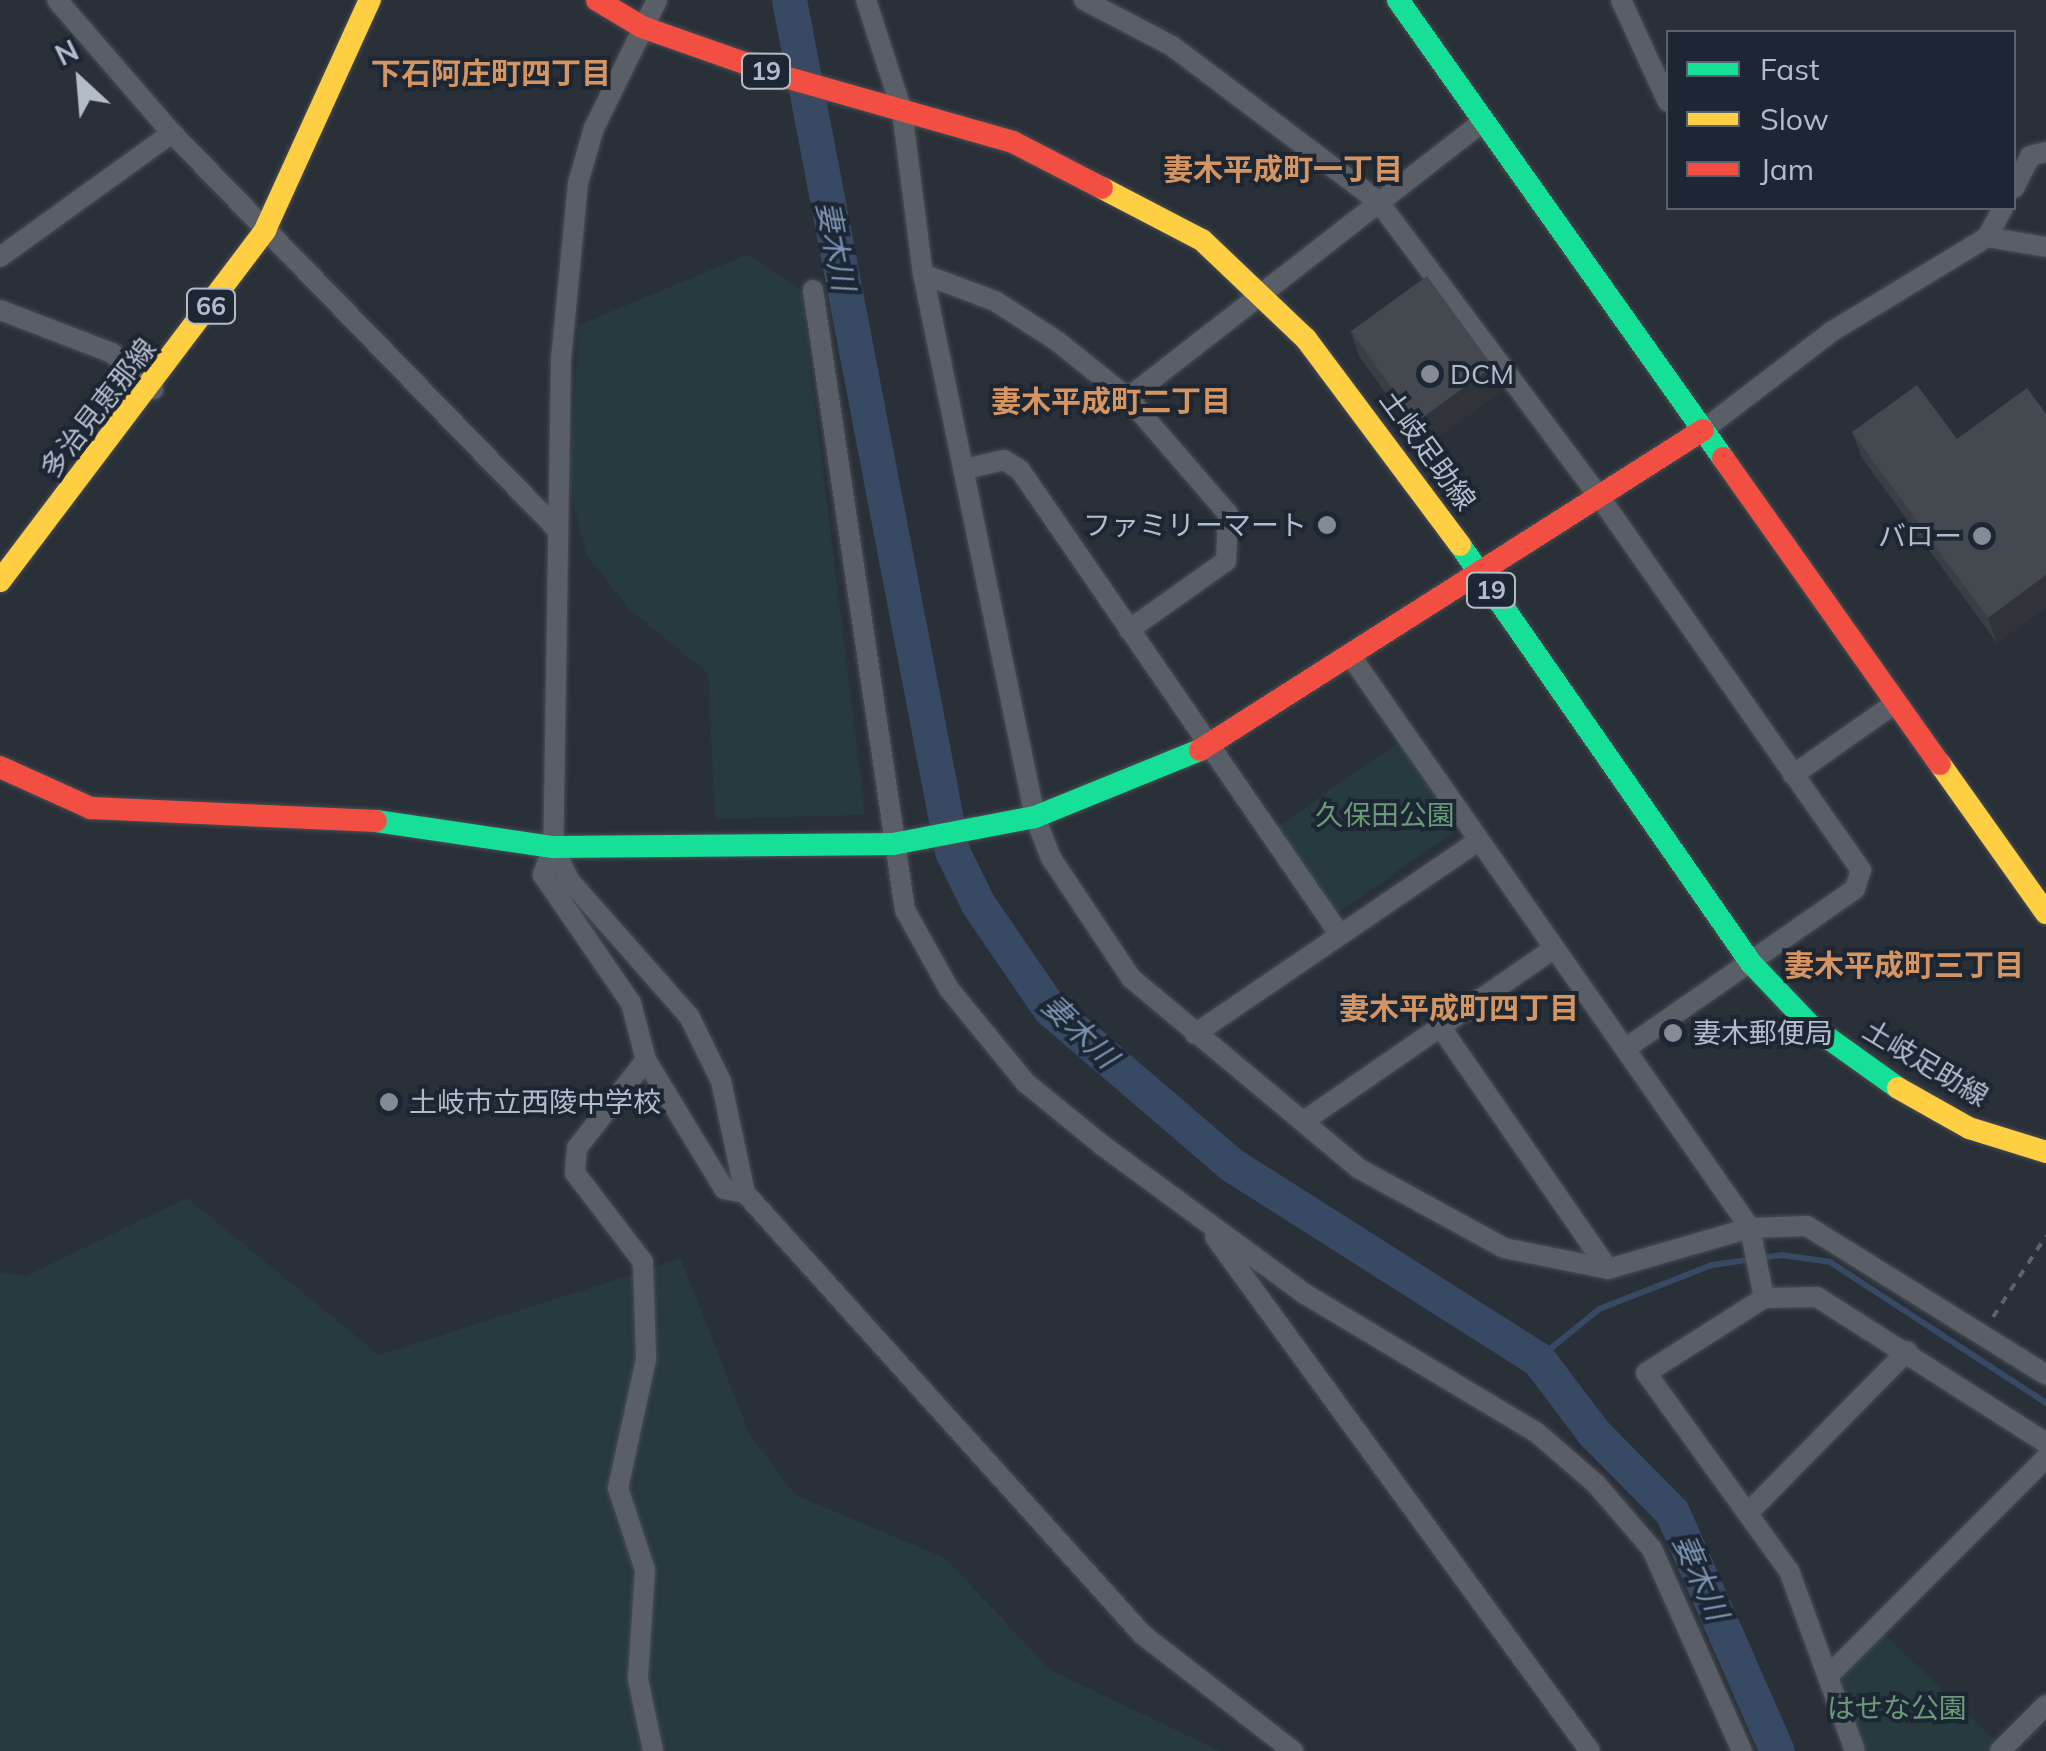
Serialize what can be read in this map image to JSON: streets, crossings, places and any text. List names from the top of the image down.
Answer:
{
  "streets": {
    "street": [
      "19",
      "66",
      "多治見恵那線",
      "土岐足助線"
    ]
  },
  "districts": [
    "下石阿庄町四丁目",
    "妻木平成町一丁目",
    "妻木平成町二丁目",
    "妻木平成町三丁目",
    "妻木平成町四丁目"
  ],
  "water": ["妻木川"],
  "parks": ["久保田公園", "はせな公園"],
  "places": [
    "DCM",
    "ファミリーマート",
    "バロー",
    "妻木郵便局",
    "土岐市立西陵中学校"
  ],
  "legend": ["Fast", "Slow", "Jam"],
  "north": "top left"
}
